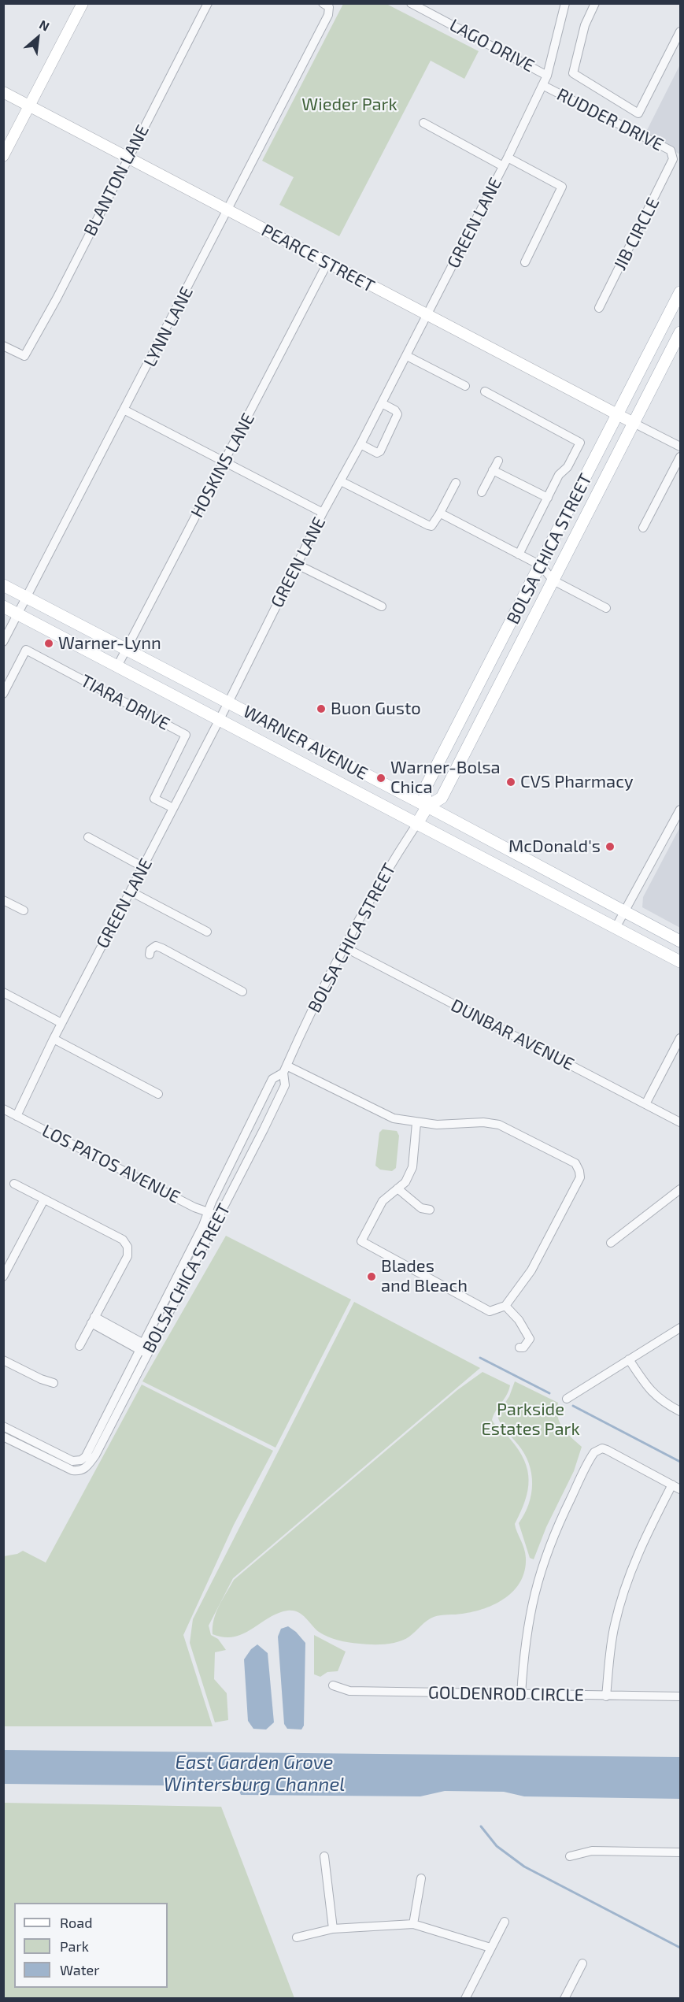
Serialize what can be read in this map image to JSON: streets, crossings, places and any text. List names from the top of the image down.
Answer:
{
  "streets": {
    "main road": ["BOLSA CHICA STREET", "WARNER AVENUE"],
    "street": [
      "LAGO DRIVE",
      "RUDDER DRIVE",
      "BLANTON LANE",
      "GREEN LANE",
      "JIB CIRCLE",
      "PEARCE STREET",
      "LYNN LANE",
      "HOSKINS LANE",
      "TIARA DRIVE",
      "DUNBAR AVENUE",
      "LOS PATOS AVENUE",
      "GOLDENROD CIRCLE"
    ]
  },
  "crossings": [
    ["LAGO DRIVE", "GREEN LANE"],
    ["RUDDER DRIVE", "GREEN LANE"],
    ["RUDDER DRIVE", "JIB CIRCLE"],
    ["BLANTON LANE", "PEARCE STREET"],
    ["GREEN LANE", "PEARCE STREET"],
    ["GREEN LANE", "TIARA DRIVE"],
    ["GREEN LANE", "WARNER AVENUE"],
    ["GREEN LANE", "LOS PATOS AVENUE"],
    ["PEARCE STREET", "LYNN LANE"],
    ["PEARCE STREET", "HOSKINS LANE"],
    ["PEARCE STREET", "BOLSA CHICA STREET"],
    ["LYNN LANE", "WARNER AVENUE"],
    ["HOSKINS LANE", "WARNER AVENUE"],
    ["BOLSA CHICA STREET", "WARNER AVENUE"],
    ["BOLSA CHICA STREET", "DUNBAR AVENUE"],
    ["BOLSA CHICA STREET", "LOS PATOS AVENUE"]
  ],
  "water": ["East Garden Grove Wintersburg Channel"],
  "parks": ["Wieder Park", "Parkside Estates Park"],
  "places": [
    "Warner-Lynn",
    "Buon Gusto",
    "Warner-Bolsa Chica",
    "CVS Pharmacy",
    "McDonald's",
    "Blades and Bleach"
  ],
  "legend": ["Road", "Park", "Water"],
  "north": "top right"
}
